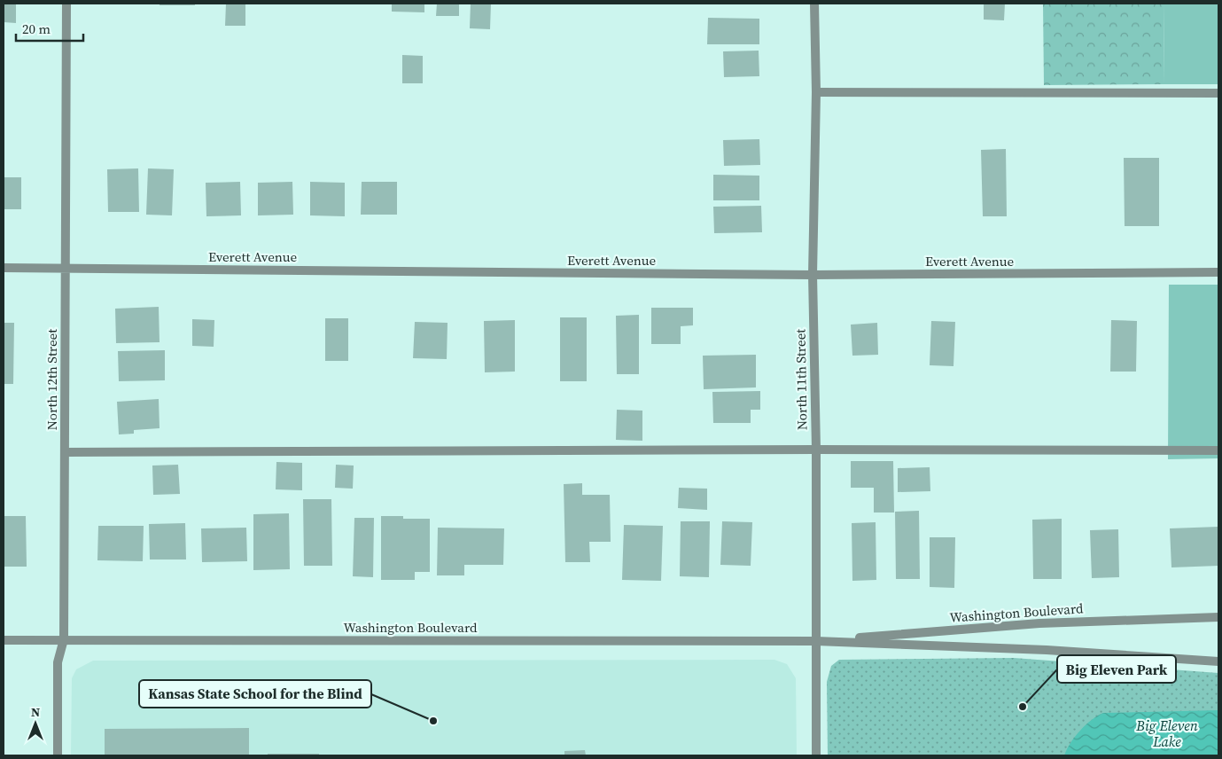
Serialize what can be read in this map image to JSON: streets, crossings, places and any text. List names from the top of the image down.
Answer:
{
  "streets": {
    "street": [
      "Everett Avenue",
      "North 12th Street",
      "North 11th Street",
      "Washington Boulevard"
    ]
  },
  "crossings": [
    ["Everett Avenue", "North 12th Street"],
    ["Everett Avenue", "North 11th Street"],
    ["North 12th Street", "Washington Boulevard"],
    ["North 11th Street", "Washington Boulevard"]
  ],
  "water": ["Big Eleven Lake"],
  "places": ["Big Eleven Park", "Kansas State School for the Blind"],
  "scale_bar": "20 m",
  "north": "top"
}
